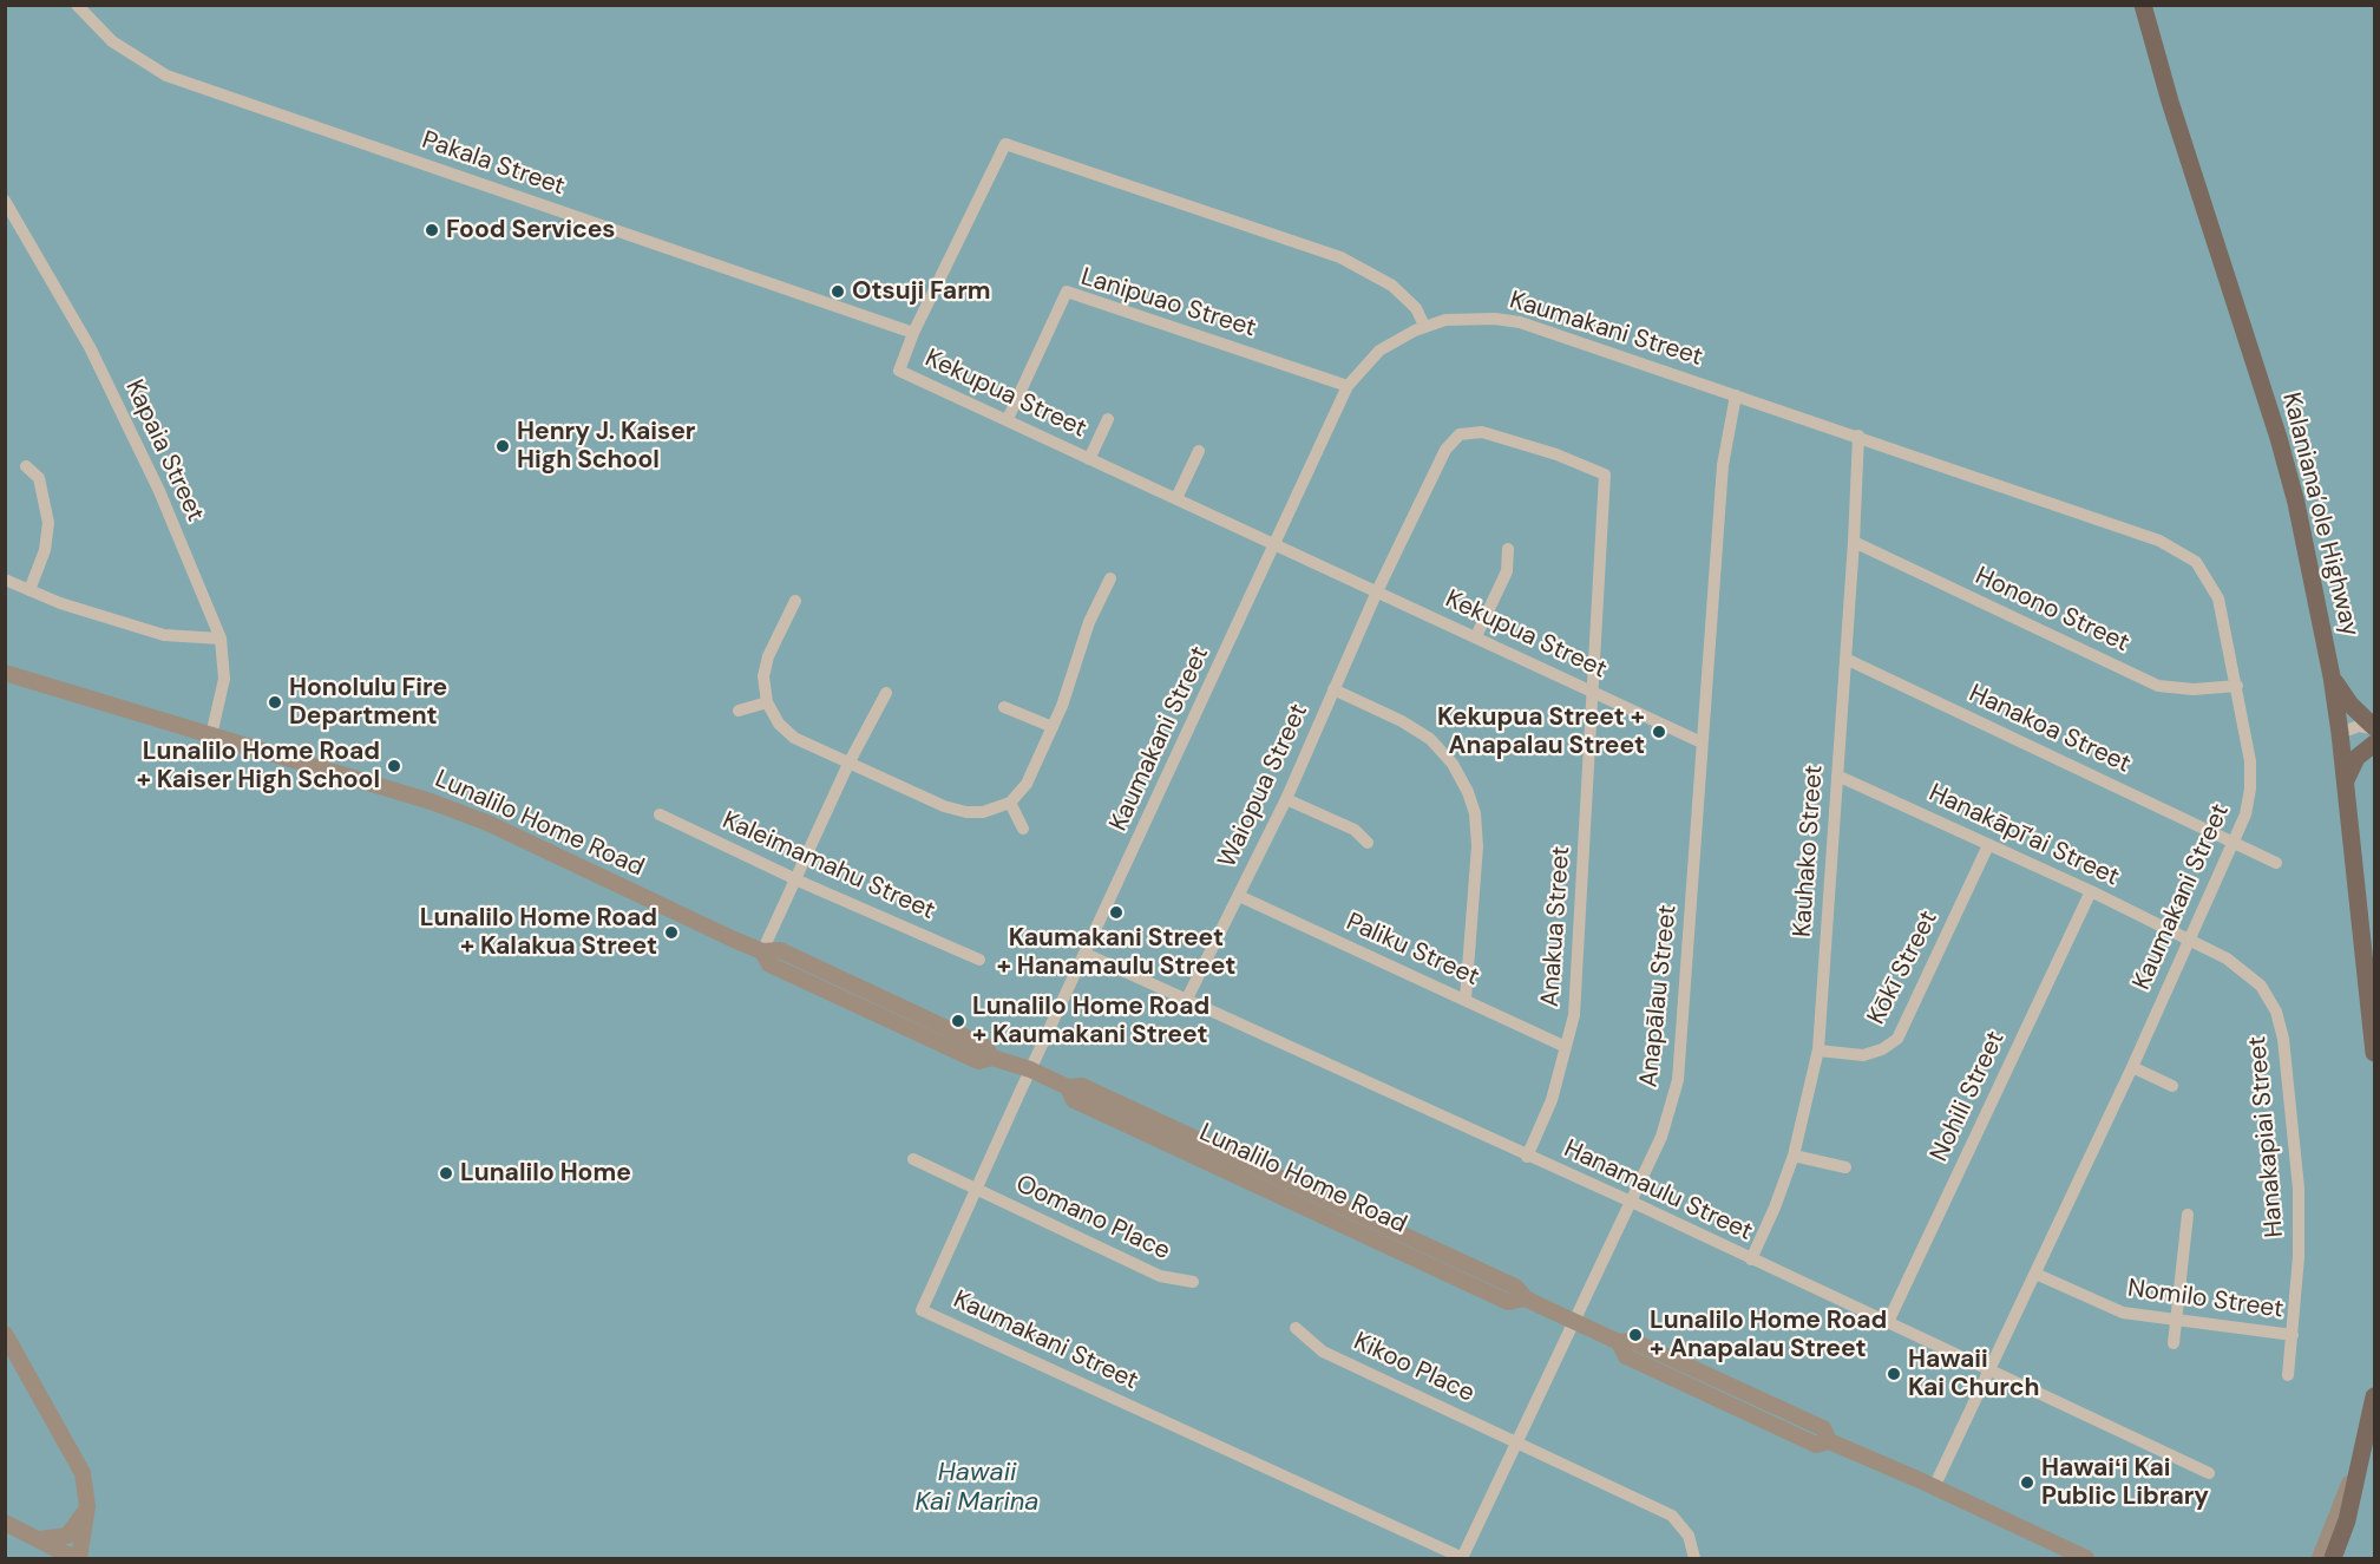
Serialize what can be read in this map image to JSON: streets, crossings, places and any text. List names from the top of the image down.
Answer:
{
  "streets": {
    "main road": ["Kalaniana’ole Highway", "Lunalilo Home Road"],
    "street": [
      "Pakala Street",
      "Lanipuao Street",
      "Kaumakani Street",
      "Kekupua Street",
      "Kapaia Street",
      "Honono Street",
      "Hanakoa Street",
      "Waiopua Street",
      "Hanakāpī‘ai Street",
      "Kauhako Street",
      "Kaleimamahu Street",
      "Anakua Street",
      "Paliku Street",
      "Kōkī Street",
      "Anapālau Street",
      "Nohili Street",
      "Hanakapiai Street",
      "Hanamaulu Street",
      "Oomano Place",
      "Nomilo Street",
      "Kikoo Place"
    ]
  },
  "crossings": [
    ["Pakala Street", "Kekupua Street"],
    ["Lanipuao Street", "Kaumakani Street"],
    ["Lanipuao Street", "Kekupua Street"],
    ["Kaumakani Street", "Kekupua Street"],
    ["Kaumakani Street", "Honono Street"],
    ["Kaumakani Street", "Hanakoa Street"],
    ["Kaumakani Street", "Lunalilo Home Road"],
    ["Kaumakani Street", "Hanakāpī‘ai Street"],
    ["Kaumakani Street", "Kauhako Street"],
    ["Kaumakani Street", "Anapālau Street"],
    ["Kaumakani Street", "Hanakapiai Street"],
    ["Kaumakani Street", "Hanamaulu Street"],
    ["Kaumakani Street", "Oomano Place"],
    ["Kaumakani Street", "Nomilo Street"],
    ["Kekupua Street", "Waiopua Street"],
    ["Kekupua Street", "Anakua Street"],
    ["Kekupua Street", "Anapālau Street"],
    ["Kapaia Street", "Lunalilo Home Road"],
    ["Honono Street", "Kauhako Street"],
    ["Hanakoa Street", "Kauhako Street"],
    ["Waiopua Street", "Anakua Street"],
    ["Waiopua Street", "Paliku Street"],
    ["Waiopua Street", "Hanamaulu Street"],
    ["Lunalilo Home Road", "Anapālau Street"],
    ["Hanakāpī‘ai Street", "Kauhako Street"],
    ["Hanakāpī‘ai Street", "Kōkī Street"],
    ["Hanakāpī‘ai Street", "Nohili Street"],
    ["Hanakāpī‘ai Street", "Hanakapiai Street"],
    ["Kauhako Street", "Kōkī Street"],
    ["Kauhako Street", "Hanamaulu Street"],
    ["Anakua Street", "Paliku Street"],
    ["Anakua Street", "Hanamaulu Street"],
    ["Anapālau Street", "Hanamaulu Street"],
    ["Anapālau Street", "Kikoo Place"],
    ["Nohili Street", "Hanamaulu Street"],
    ["Hanakapiai Street", "Nomilo Street"]
  ],
  "water": ["Hawaii Kai Marina"],
  "places": [
    "Food Services",
    "Otsuji Farm",
    "Henry J. Kaiser High School",
    "Honolulu Fire Department",
    "Kekupua Street + Anapalau Street",
    "Lunalilo Home Road + Kaiser High School",
    "Kaumakani Street + Hanamaulu Street",
    "Lunalilo Home Road + Kalakua Street",
    "Lunalilo Home Road + Kaumakani Street",
    "Lunalilo Home",
    "Lunalilo Home Road + Anapalau Street",
    "Hawaii Kai Church",
    "Hawaiʻi Kai Public Library"
  ]
}
